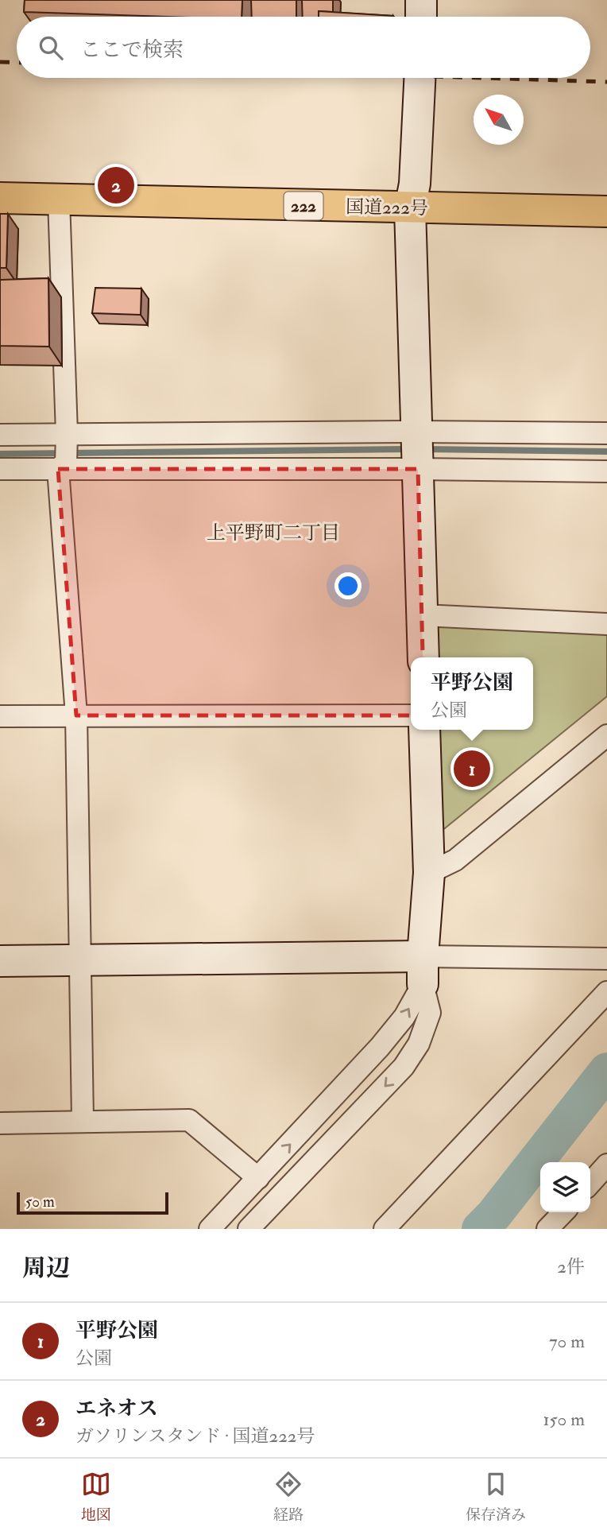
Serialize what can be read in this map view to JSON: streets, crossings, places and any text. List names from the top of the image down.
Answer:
{
  "streets": {
    "highway": ["222", "国道222号"]
  },
  "districts": ["上平野町二丁目"],
  "scale_bar": "50 m",
  "north": "top left",
  "page": {
    "search": "ここで検索",
    "pins": ["2", "1"],
    "popup": ["平野公園", "公園"],
    "scale": "50 m",
    "heading": ["周辺", "2件"],
    "list": [
      {
        "mark": "1",
        "name": "平野公園",
        "note": "公園",
        "value": "70 m"
      },
      {
        "mark": "2",
        "name": "エネオス",
        "note": "ガソリンスタンド · 国道222号",
        "value": "150 m"
      }
    ],
    "nav": ["地図", "経路", "保存済み"]
  }
}
